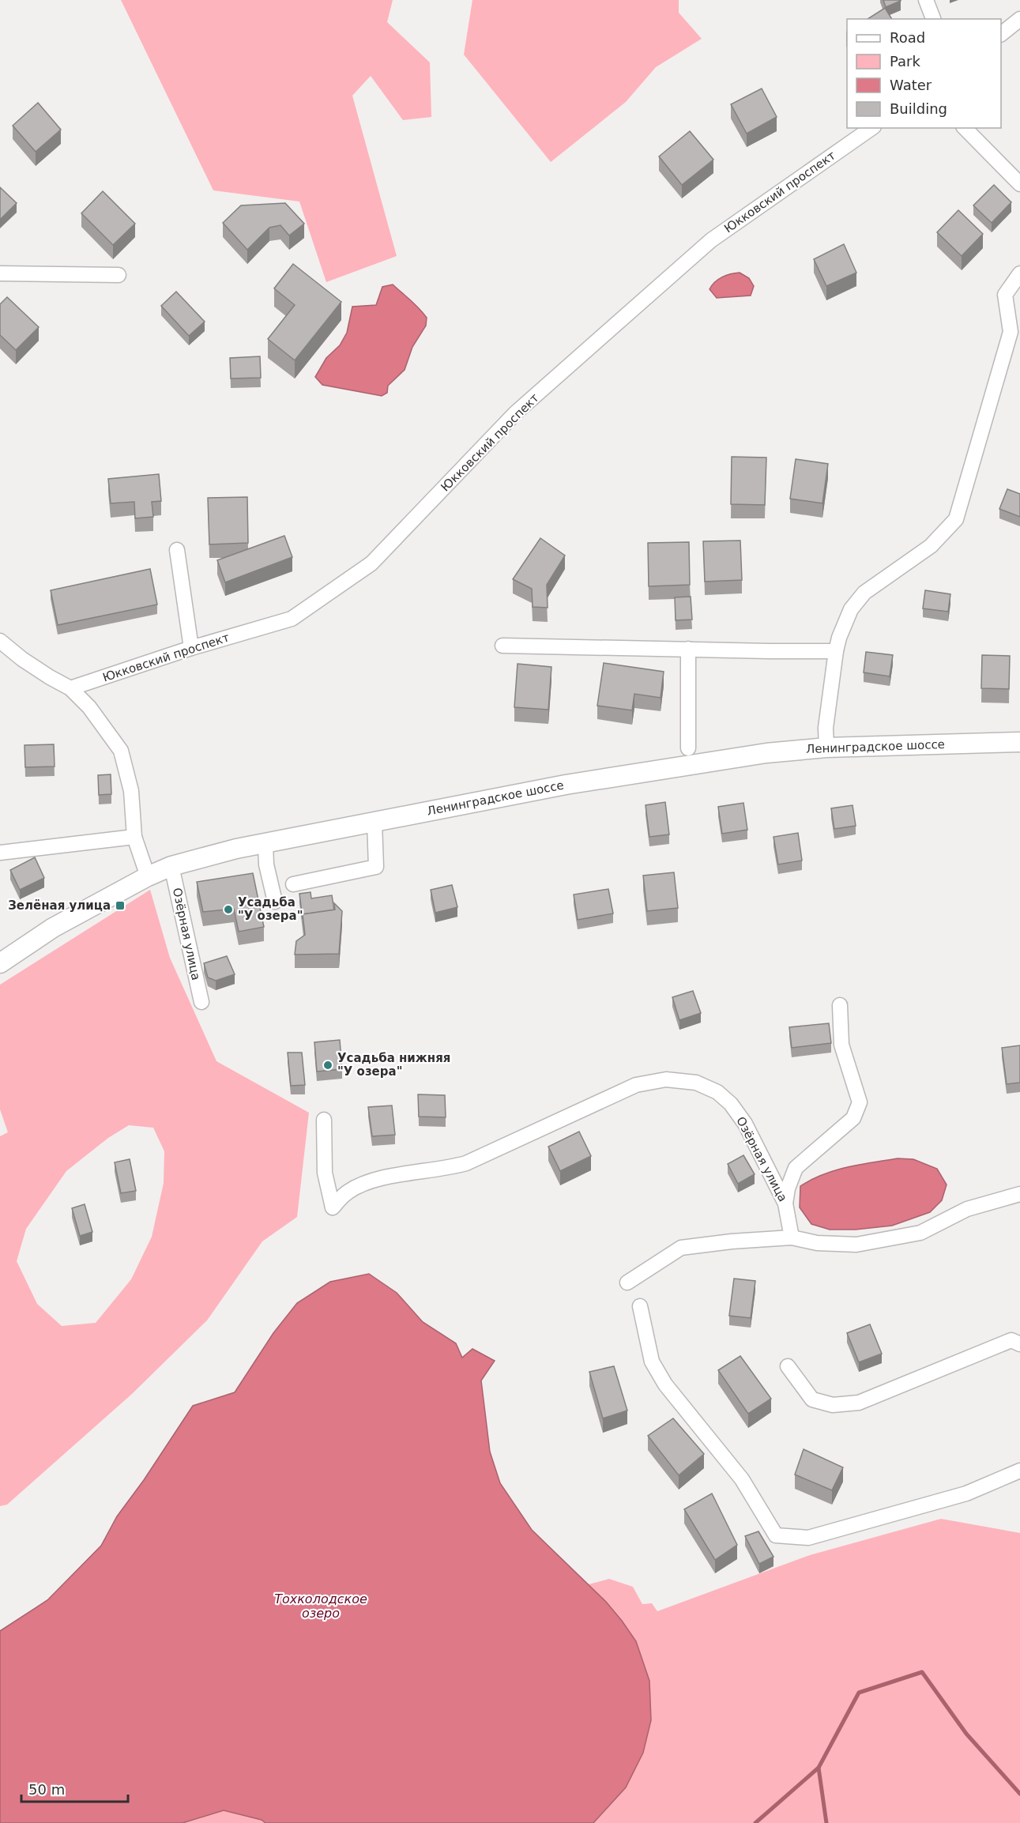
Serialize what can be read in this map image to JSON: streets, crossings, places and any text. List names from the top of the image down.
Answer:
{
  "streets": {
    "main road": ["Ленинградское шоссе"],
    "street": ["Юкковский проспект", "Озёрная улица"]
  },
  "crossings": [
    ["Ленинградское шоссе", "Озёрная улица"]
  ],
  "water": ["Тохколодское озеро"],
  "places": {
    "transit": ["Зелёная улица"],
    "other": ["Усадьба \"У озера\"", "Усадьба нижняя \"У озера\""]
  },
  "legend": [
    "Road",
    "Park",
    "Water",
    "Building"
  ],
  "scale_bar": "50 m"
}
